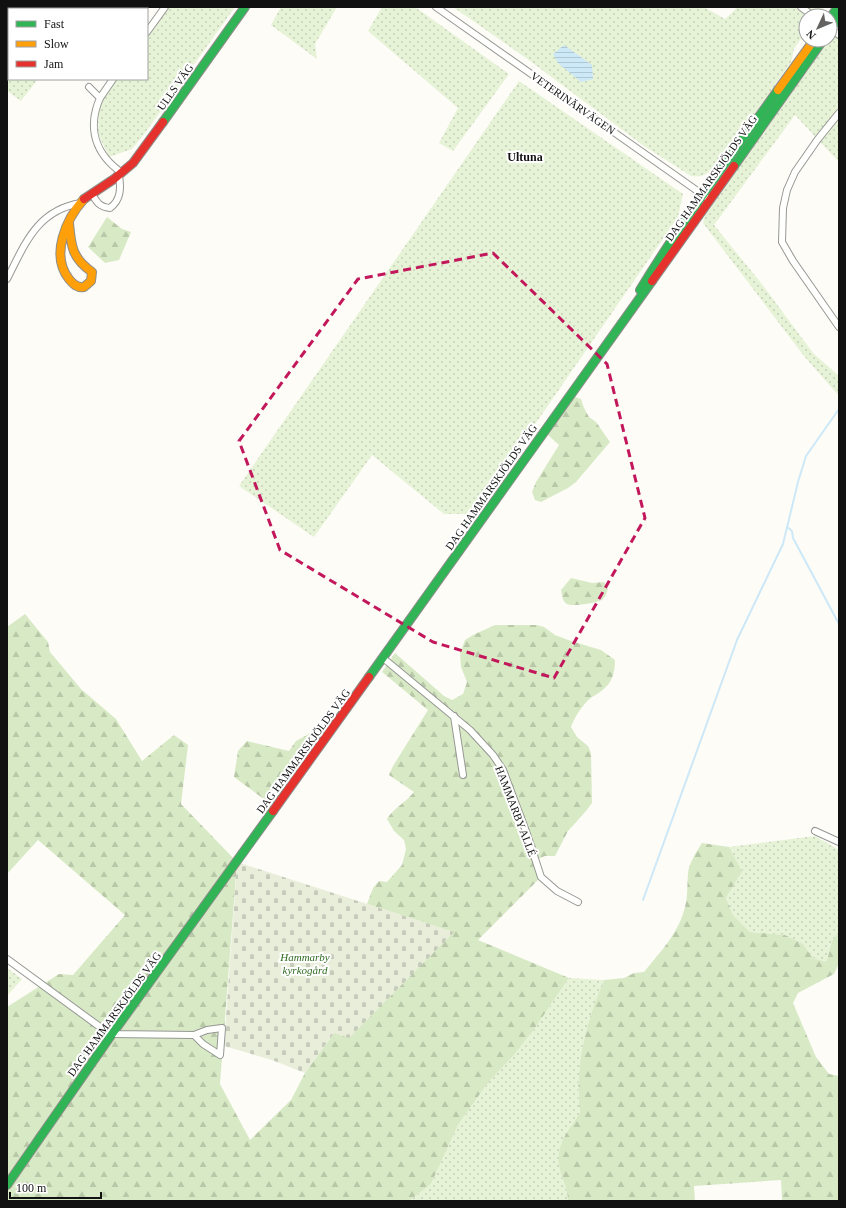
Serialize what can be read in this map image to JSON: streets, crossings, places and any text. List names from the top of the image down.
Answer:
{
  "streets": {
    "main road": ["ULLS VÄG", "DAG HAMMARSKJÖLDS VÄG"],
    "street": ["VETERINÄRVÄGEN", "HAMMARBY ALLÉ"]
  },
  "crossings": [
    ["VETERINÄRVÄGEN", "DAG HAMMARSKJÖLDS VÄG"],
    ["DAG HAMMARSKJÖLDS VÄG", "HAMMARBY ALLÉ"]
  ],
  "districts": ["Ultuna"],
  "parks": ["Hammarby kyrkogård"],
  "legend": ["Fast", "Slow", "Jam"],
  "scale_bar": "100 m",
  "north": "bottom left"
}
